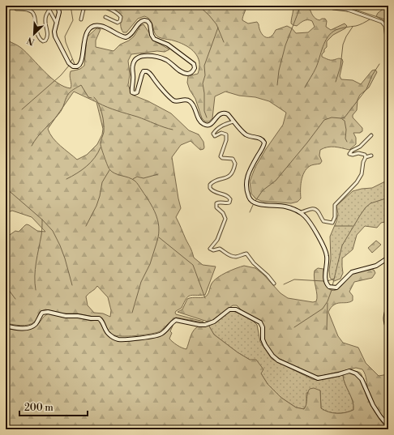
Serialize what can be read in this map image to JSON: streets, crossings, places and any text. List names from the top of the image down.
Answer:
{
  "scale_bar": "200 m",
  "north": "bottom left"
}
